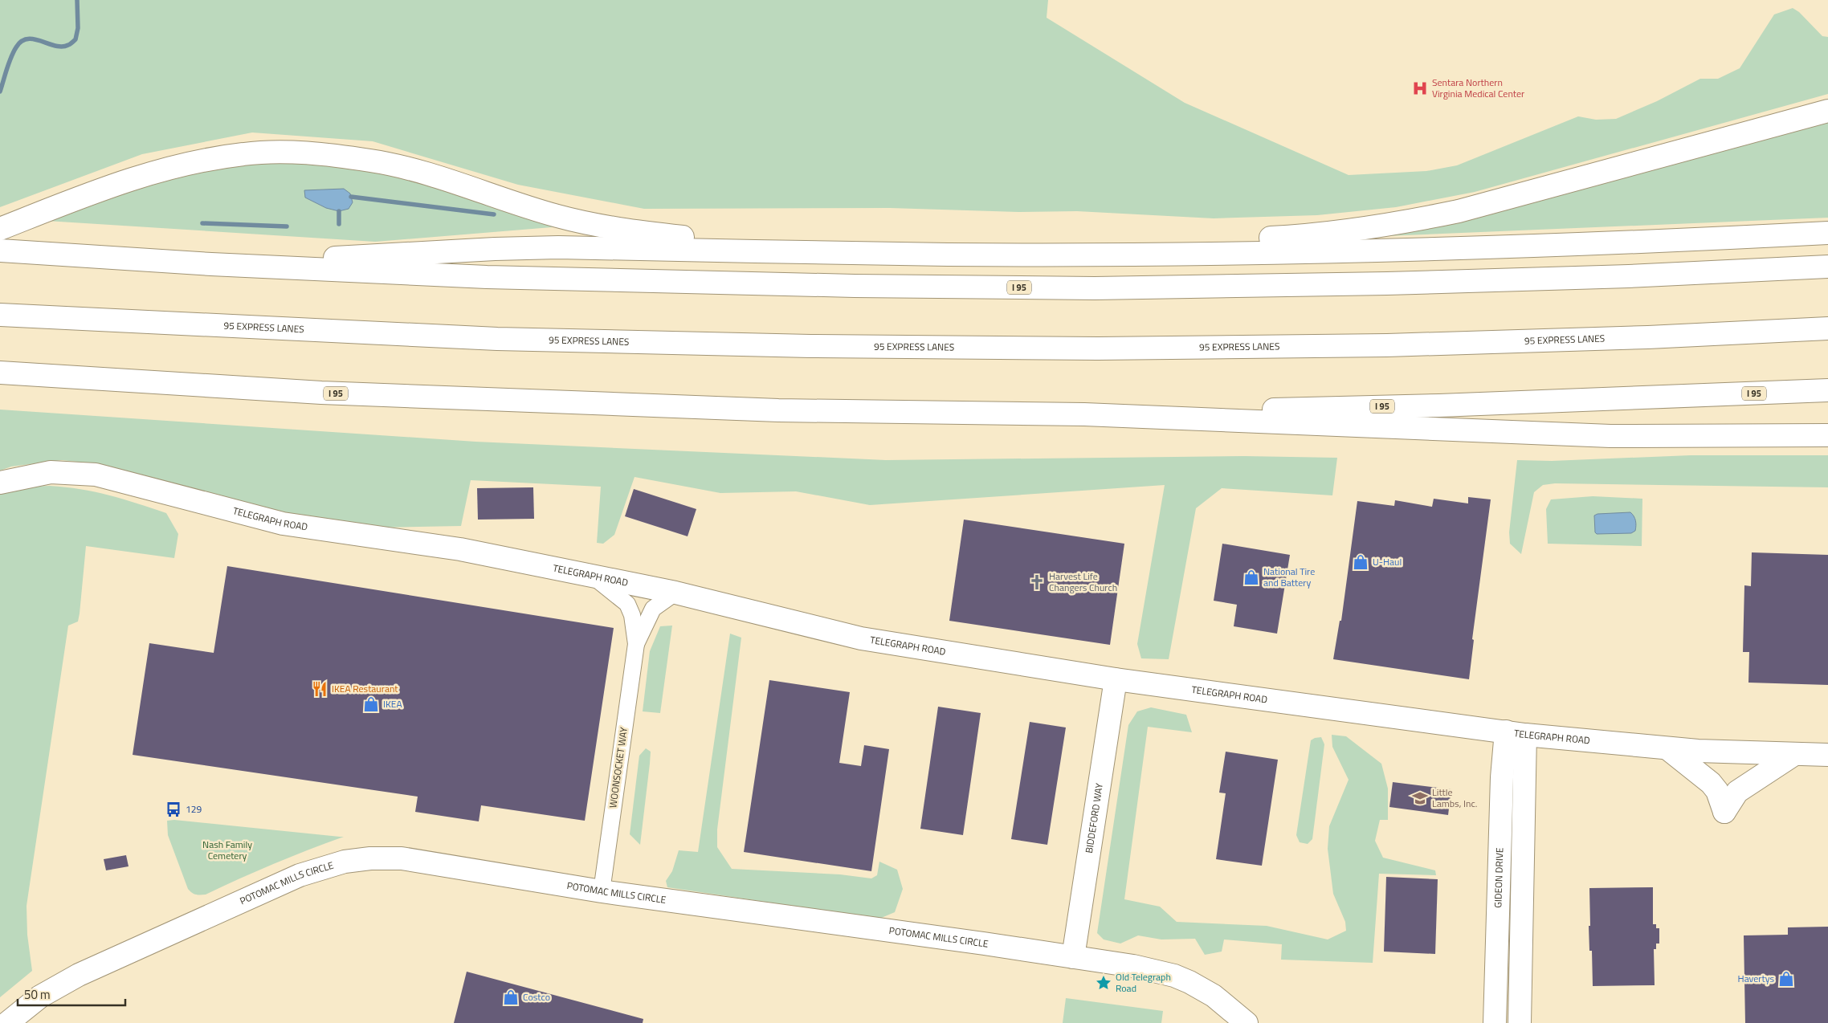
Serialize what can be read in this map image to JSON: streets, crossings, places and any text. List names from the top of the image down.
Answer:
{
  "streets": {
    "main road": [
      "I 95",
      "95 EXPRESS LANES",
      "TELEGRAPH ROAD",
      "BIDDEFORD WAY",
      "GIDEON DRIVE",
      "POTOMAC MILLS CIRCLE"
    ],
    "street": ["WOONSOCKET WAY"]
  },
  "crossings": [
    ["TELEGRAPH ROAD", "WOONSOCKET WAY"],
    ["TELEGRAPH ROAD", "BIDDEFORD WAY"],
    ["TELEGRAPH ROAD", "GIDEON DRIVE"],
    ["WOONSOCKET WAY", "POTOMAC MILLS CIRCLE"],
    ["BIDDEFORD WAY", "POTOMAC MILLS CIRCLE"]
  ],
  "parks": ["Nash Family Cemetery"],
  "places": {
    "hospital": ["Sentara Northern Virginia Medical Center"],
    "shop": [
      "U-Haul",
      "National Tire and Battery",
      "IKEA",
      "Havertys",
      "Costco"
    ],
    "church": ["Harvest Life Changers Church"],
    "restaurant": ["IKEA Restaurant"],
    "school or university": ["Little Lambs, Inc."],
    "bus stop": ["129"],
    "place": ["Old Telegraph Road"]
  },
  "scale_bar": "50 m"
}
